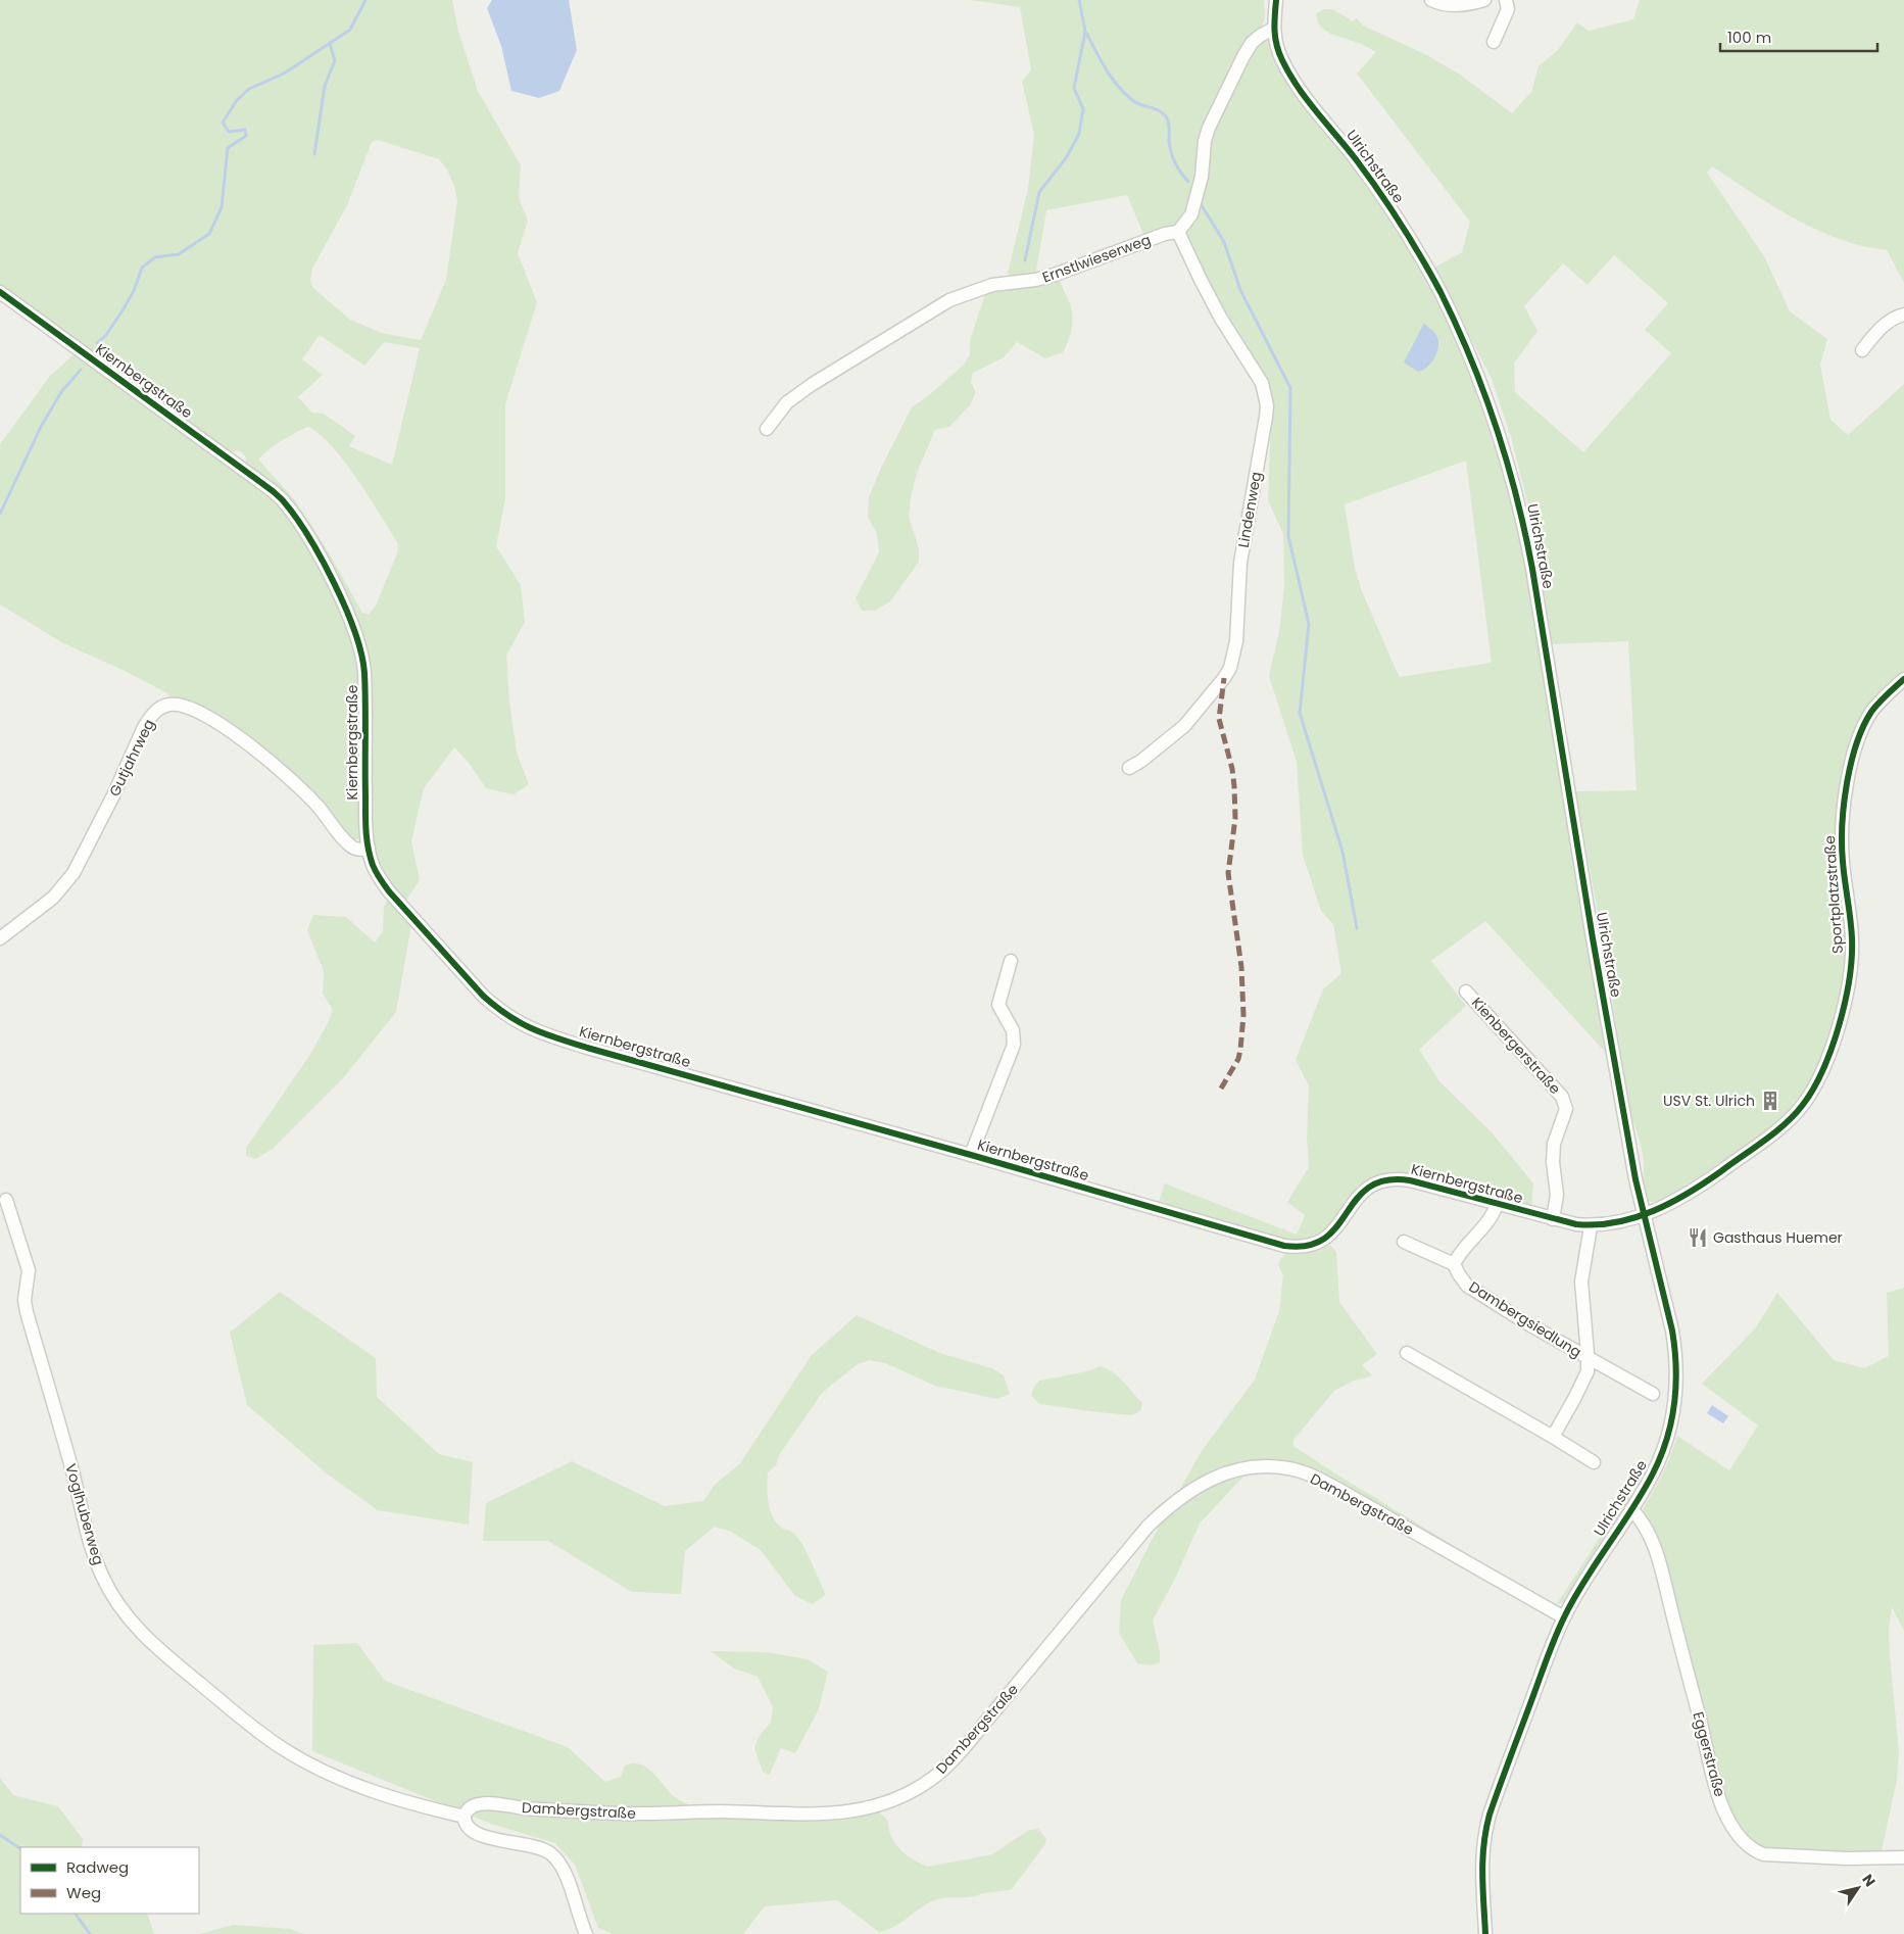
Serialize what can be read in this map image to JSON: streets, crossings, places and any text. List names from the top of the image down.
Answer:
{
  "streets": {
    "street": [
      "Ulrichstraße",
      "Ernstlwieserweg",
      "Kiernbergstraße",
      "Lindenweg",
      "Gutjahrweg",
      "Sportplatzstraße",
      "Kienbergerstraße",
      "Dambergsiedlung",
      "Dambergstraße",
      "Voglhuberweg",
      "Eggerstraße"
    ]
  },
  "crossings": [
    ["Ulrichstraße", "Kiernbergstraße"],
    ["Ulrichstraße", "Sportplatzstraße"],
    ["Ulrichstraße", "Dambergstraße"],
    ["Ulrichstraße", "Eggerstraße"],
    ["Ernstlwieserweg", "Lindenweg"],
    ["Kiernbergstraße", "Gutjahrweg"],
    ["Kiernbergstraße", "Sportplatzstraße"],
    ["Kiernbergstraße", "Kienbergerstraße"],
    ["Kiernbergstraße", "Dambergsiedlung"],
    ["Dambergstraße", "Voglhuberweg"]
  ],
  "places": {
    "building": ["USV St. Ulrich"],
    "restaurant": ["Gasthaus Huemer"]
  },
  "legend": ["Radweg", "Weg"],
  "scale_bar": "100 m",
  "north": "top right"
}
